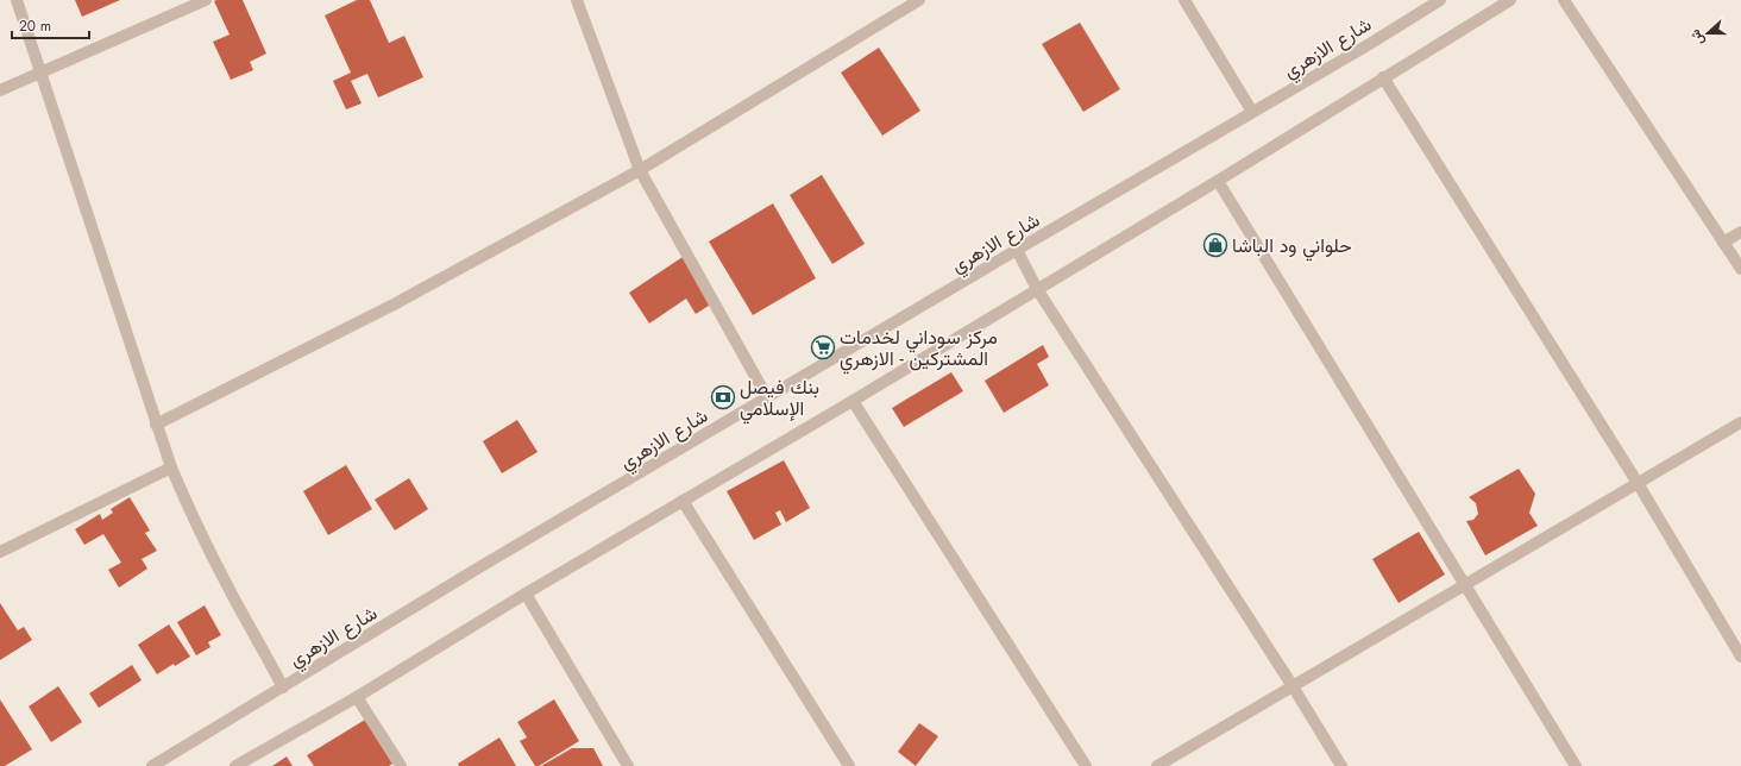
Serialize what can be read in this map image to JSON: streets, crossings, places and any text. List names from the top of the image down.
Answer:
{
  "streets": {
    "street": ["شارع الازهري"]
  },
  "places": {
    "shop": ["حلواني ود الباشا"],
    "supermarket": ["مركز سوداني لخدمات المشتركين - الازهري"],
    "bank": ["بنك فيصل الإسلامي"]
  },
  "scale_bar": "20 m",
  "north": "left"
}
